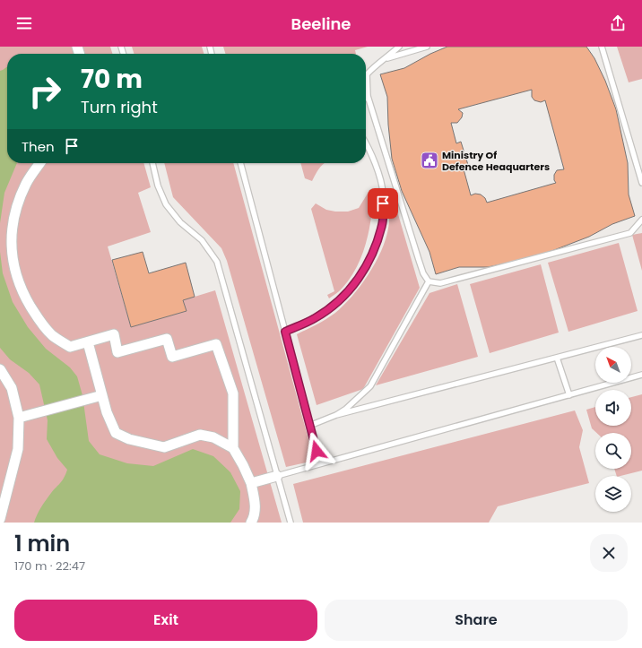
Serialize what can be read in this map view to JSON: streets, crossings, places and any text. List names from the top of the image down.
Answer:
{
  "places": {
    "public building": ["Ministry Of Defence Heaquarters"]
  },
  "north": "top left",
  "page": {
    "header": "Beeline",
    "turn": ["70 m", "Turn right"],
    "then": "Then",
    "heading": ["1 min", "170 m · 22:47"],
    "buttons": ["Exit", "Share"]
  }
}
